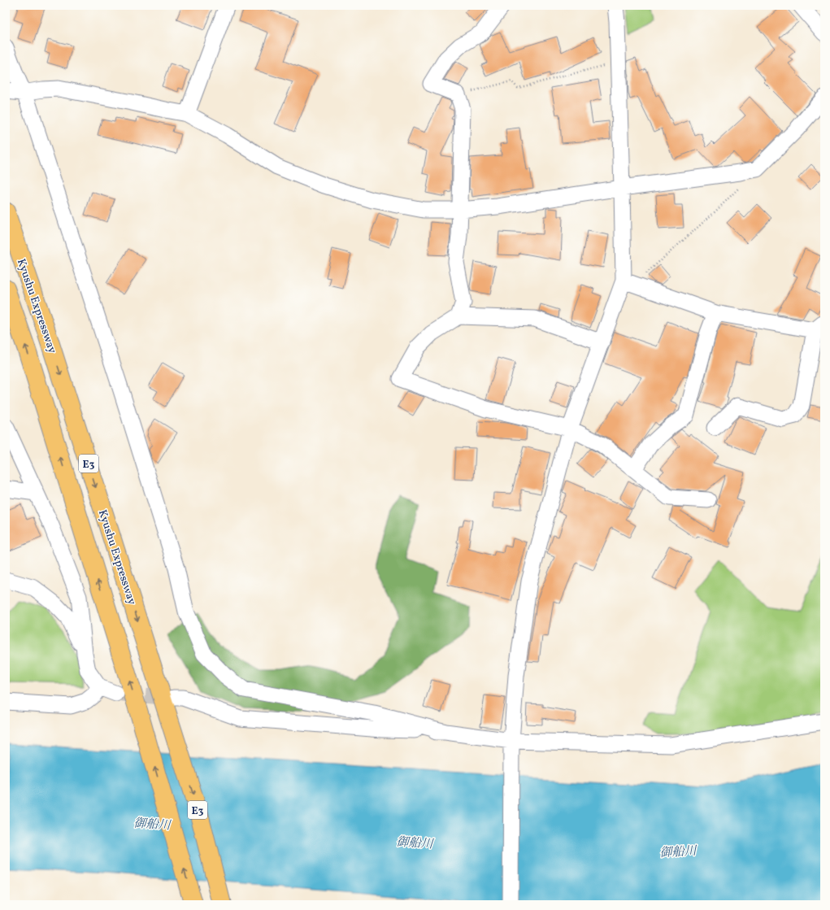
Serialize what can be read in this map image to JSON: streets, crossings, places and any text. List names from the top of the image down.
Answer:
{
  "streets": {
    "highway": ["Kyushu Expressway", "E3"]
  },
  "water": ["御船川"]
}
